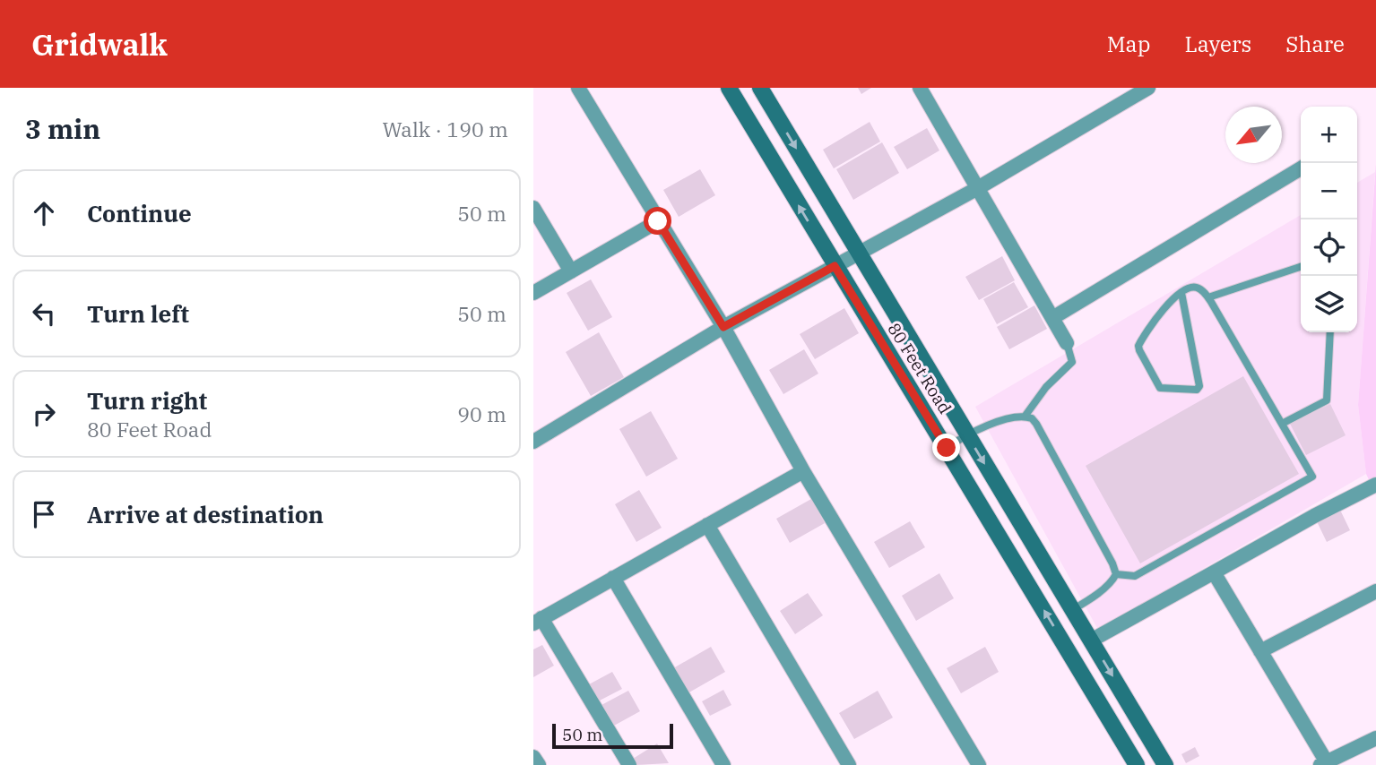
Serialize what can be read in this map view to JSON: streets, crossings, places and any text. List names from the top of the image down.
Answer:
{
  "streets": {
    "main road": ["80 Feet Road"]
  },
  "scale_bar": "50 m",
  "north": "bottom left",
  "page": {
    "header": "Gridwalk",
    "nav": ["Map", "Layers", "Share"],
    "heading": ["3 min", "Walk · 190 m"],
    "map_buttons": ["+", "−"],
    "list": [
      ["Continue", "50 m"],
      ["Turn left", "50 m"],
      ["Turn right", "80 Feet Road", "90 m"],
      "Arrive at destination"
    ],
    "scale": "50 m"
  }
}
